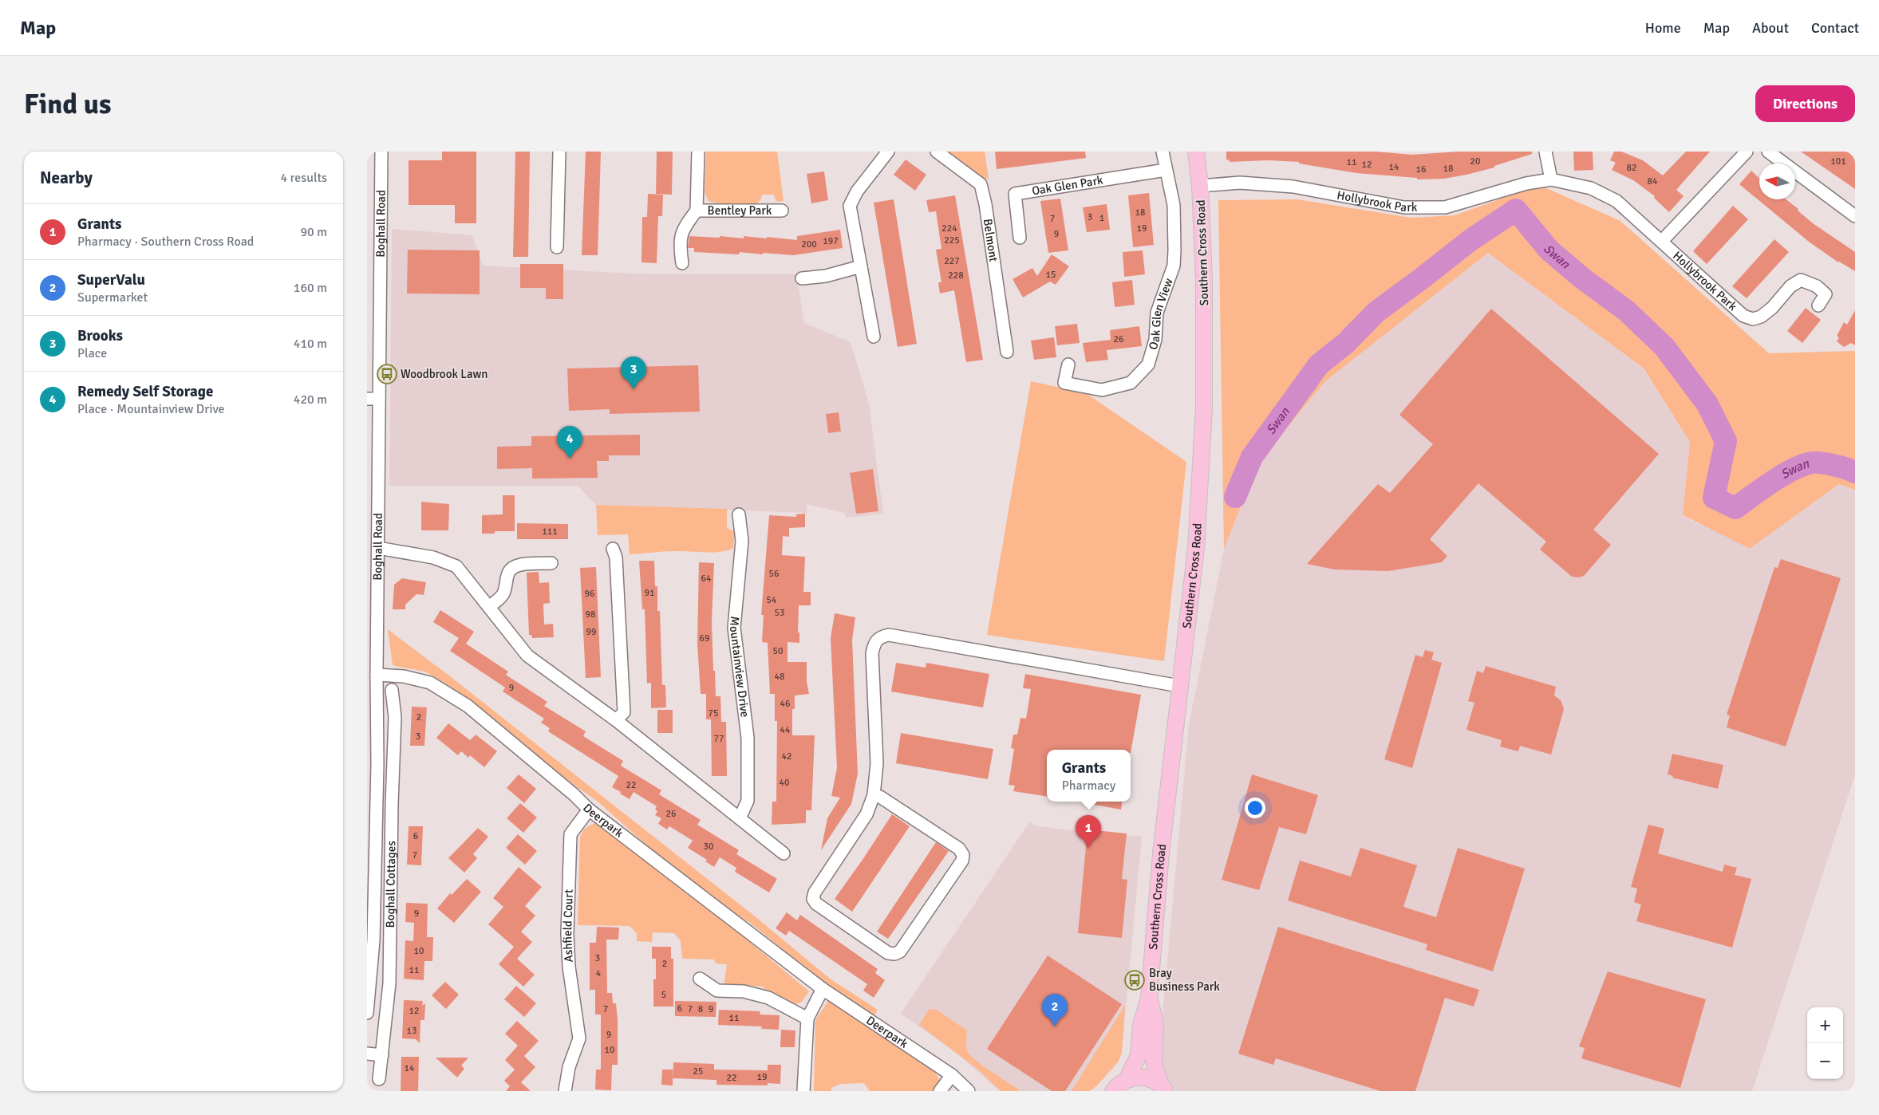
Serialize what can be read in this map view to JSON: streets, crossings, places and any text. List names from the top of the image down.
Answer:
{
  "streets": {
    "main road": ["Southern Cross Road"],
    "street": [
      "Oak Glen Park",
      "Hollybrook Park",
      "Bentley Park",
      "Boghall Road",
      "Belmont",
      "Oak Glen View",
      "Mountainview Drive",
      "Deerpark",
      "Boghall Cottages",
      "Ashfield Court"
    ]
  },
  "crossings": [
    ["Oak Glen Park", "Oak Glen View"],
    ["Hollybrook Park", "Southern Cross Road"],
    ["Boghall Road", "Deerpark"],
    ["Deerpark", "Ashfield Court"]
  ],
  "water": ["Swan"],
  "places": {
    "bus stop": ["Woodbrook Lawn", "Bray Business Park"]
  },
  "house_numbers": [
    "20",
    "101",
    "11",
    "12",
    "14",
    "82",
    "18",
    "16",
    "84",
    "18",
    "3",
    "1",
    "7",
    "224",
    "19",
    "9",
    "225",
    "197",
    "200",
    "227",
    "15",
    "228",
    "26",
    "111",
    "56",
    "64",
    "91",
    "96",
    "54",
    "53",
    "98",
    "99",
    "69",
    "50",
    "48",
    "9",
    "46",
    "75",
    "2",
    "44",
    "3",
    "77",
    "42",
    "40",
    "22",
    "26",
    "6",
    "30",
    "7",
    "9",
    "10",
    "3",
    "2",
    "11",
    "4",
    "5",
    "6",
    "7",
    "7",
    "8",
    "9",
    "12",
    "11",
    "13",
    "9",
    "10",
    "14",
    "25",
    "19",
    "22"
  ],
  "north": "left",
  "page": {
    "header": "Map",
    "nav": [
      "Home",
      "Map",
      "About",
      "Contact"
    ],
    "buttons": "Directions",
    "title": "Find us",
    "heading": ["Nearby", "4 results"],
    "list": [
      {
        "mark": "1",
        "name": "Grants",
        "note": "Pharmacy · Southern Cross Road",
        "value": "90 m"
      },
      {
        "mark": "2",
        "name": "SuperValu",
        "note": "Supermarket",
        "value": "160 m"
      },
      {
        "mark": "3",
        "name": "Brooks",
        "note": "Place",
        "value": "410 m"
      },
      {
        "mark": "4",
        "name": "Remedy Self Storage",
        "note": "Place · Mountainview Drive",
        "value": "420 m"
      }
    ],
    "pins": [
      "3",
      "4",
      "1",
      "2"
    ],
    "popup": ["Grants", "Pharmacy"],
    "map_buttons": ["+", "−"]
  }
}
